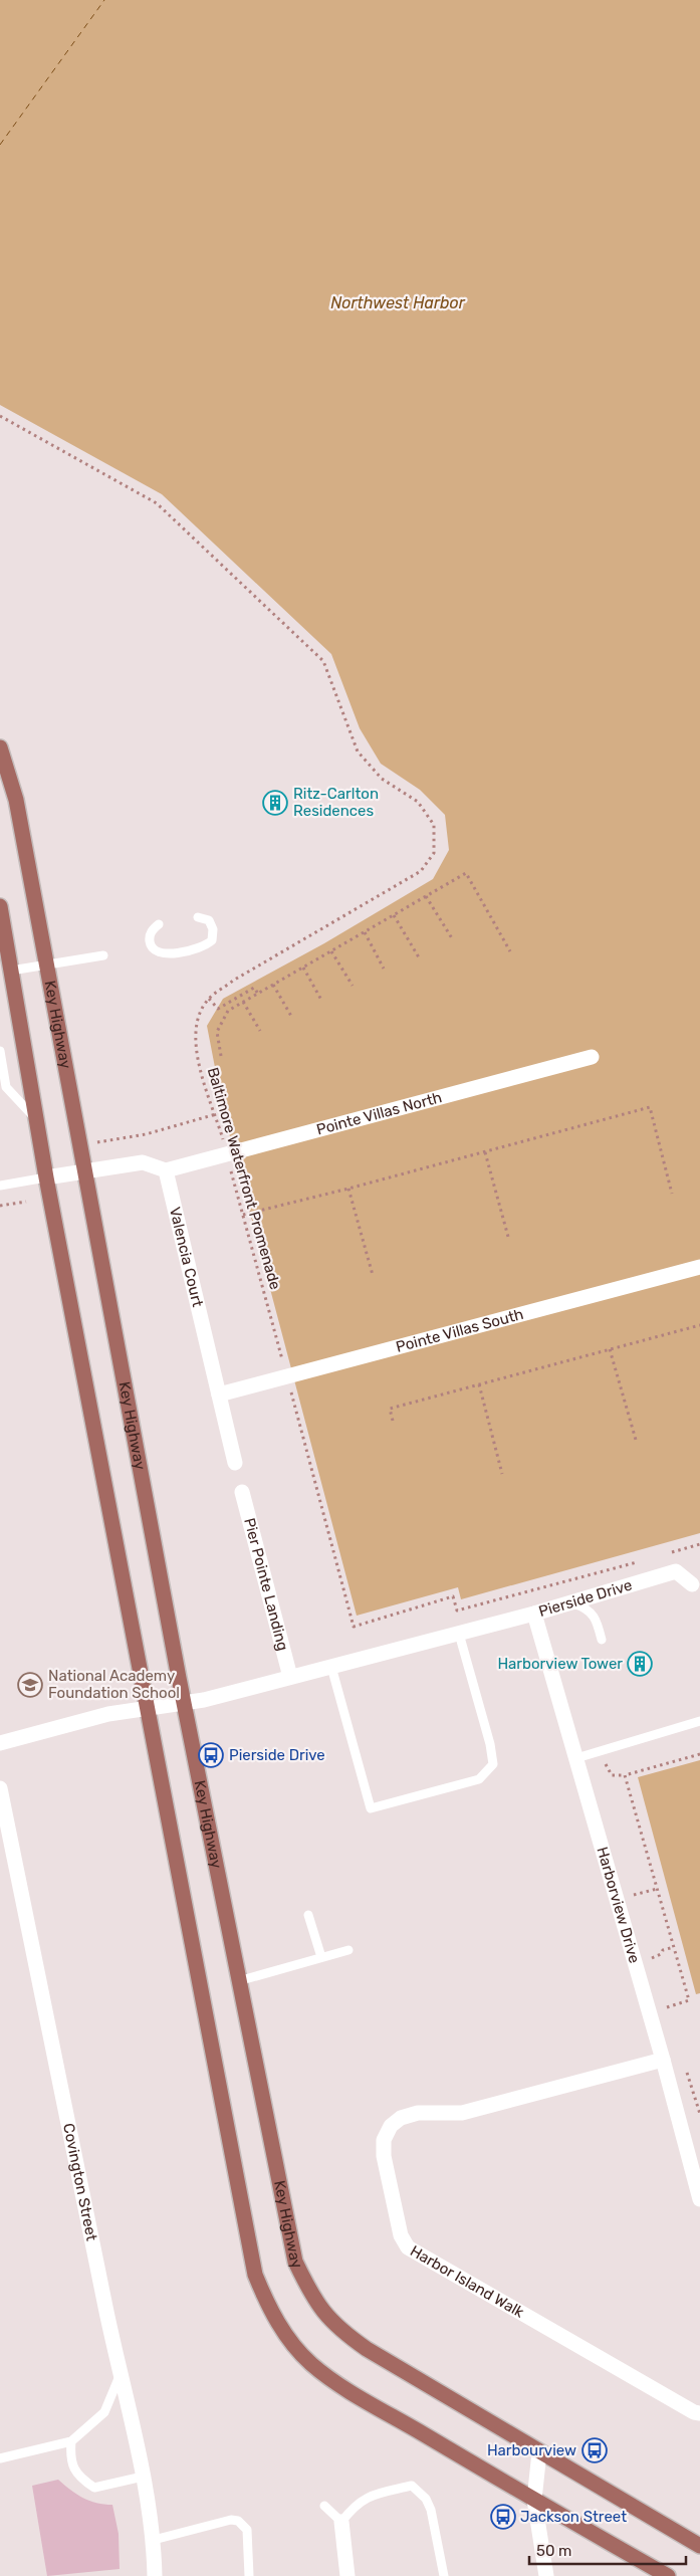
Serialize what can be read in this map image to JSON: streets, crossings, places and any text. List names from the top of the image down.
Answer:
{
  "streets": {
    "main road": ["Key Highway"],
    "street": [
      "Pointe Villas North",
      "Valencia Court",
      "Pointe Villas South",
      "Pier Pointe Landing",
      "Pierside Drive",
      "Harborview Drive",
      "Covington Street",
      "Harbor Island Walk"
    ],
    "path": ["Baltimore Waterfront Promenade"]
  },
  "crossings": [
    ["Key Highway", "Pierside Drive"],
    ["Pointe Villas North", "Baltimore Waterfront Promenade"],
    ["Pointe Villas North", "Valencia Court"],
    ["Baltimore Waterfront Promenade", "Pointe Villas South"],
    ["Valencia Court", "Pointe Villas South"],
    ["Pier Pointe Landing", "Pierside Drive"],
    ["Pierside Drive", "Harborview Drive"],
    ["Harborview Drive", "Harbor Island Walk"]
  ],
  "water": ["Northwest Harbor"],
  "places": {
    "building": ["Ritz-Carlton Residences", "Harborview Tower"],
    "school or university": ["National Academy Foundation School"],
    "bus stop": ["Pierside Drive", "Harbourview", "Jackson Street"]
  },
  "scale_bar": "50 m"
}
